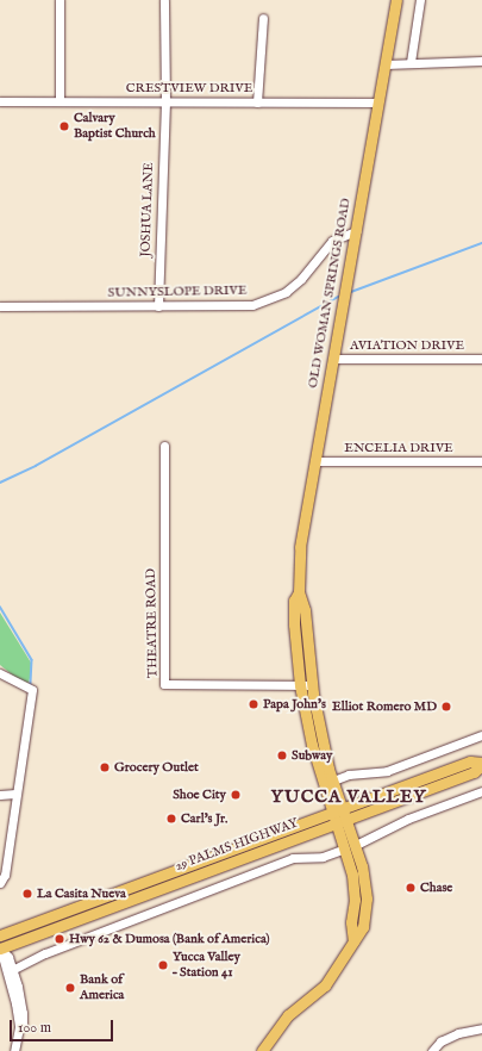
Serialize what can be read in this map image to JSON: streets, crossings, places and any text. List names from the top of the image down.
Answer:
{
  "streets": {
    "main road": ["OLD WOMAN SPRINGS ROAD", "29 PALMS HIGHWAY"],
    "street": [
      "CRESTVIEW DRIVE",
      "JOSHUA LANE",
      "SUNNYSLOPE DRIVE",
      "AVIATION DRIVE",
      "ENCELIA DRIVE",
      "THEATRE ROAD"
    ]
  },
  "crossings": [
    ["CRESTVIEW DRIVE", "JOSHUA LANE"],
    ["CRESTVIEW DRIVE", "OLD WOMAN SPRINGS ROAD"],
    ["JOSHUA LANE", "SUNNYSLOPE DRIVE"],
    ["SUNNYSLOPE DRIVE", "OLD WOMAN SPRINGS ROAD"],
    ["OLD WOMAN SPRINGS ROAD", "AVIATION DRIVE"],
    ["OLD WOMAN SPRINGS ROAD", "ENCELIA DRIVE"],
    ["OLD WOMAN SPRINGS ROAD", "THEATRE ROAD"],
    ["OLD WOMAN SPRINGS ROAD", "29 PALMS HIGHWAY"]
  ],
  "districts": ["YUCCA VALLEY"],
  "places": [
    "Calvary Baptist Church",
    "Papa John's",
    "Elliot Romero MD",
    "Subway",
    "Grocery Outlet",
    "Shoe City",
    "Carl's Jr.",
    "Chase",
    "La Casita Nueva",
    "Hwy 62 & Dumosa (Bank of America)",
    "Yucca Valley – Station 41",
    "Bank of America"
  ],
  "scale_bar": "100 m"
}
